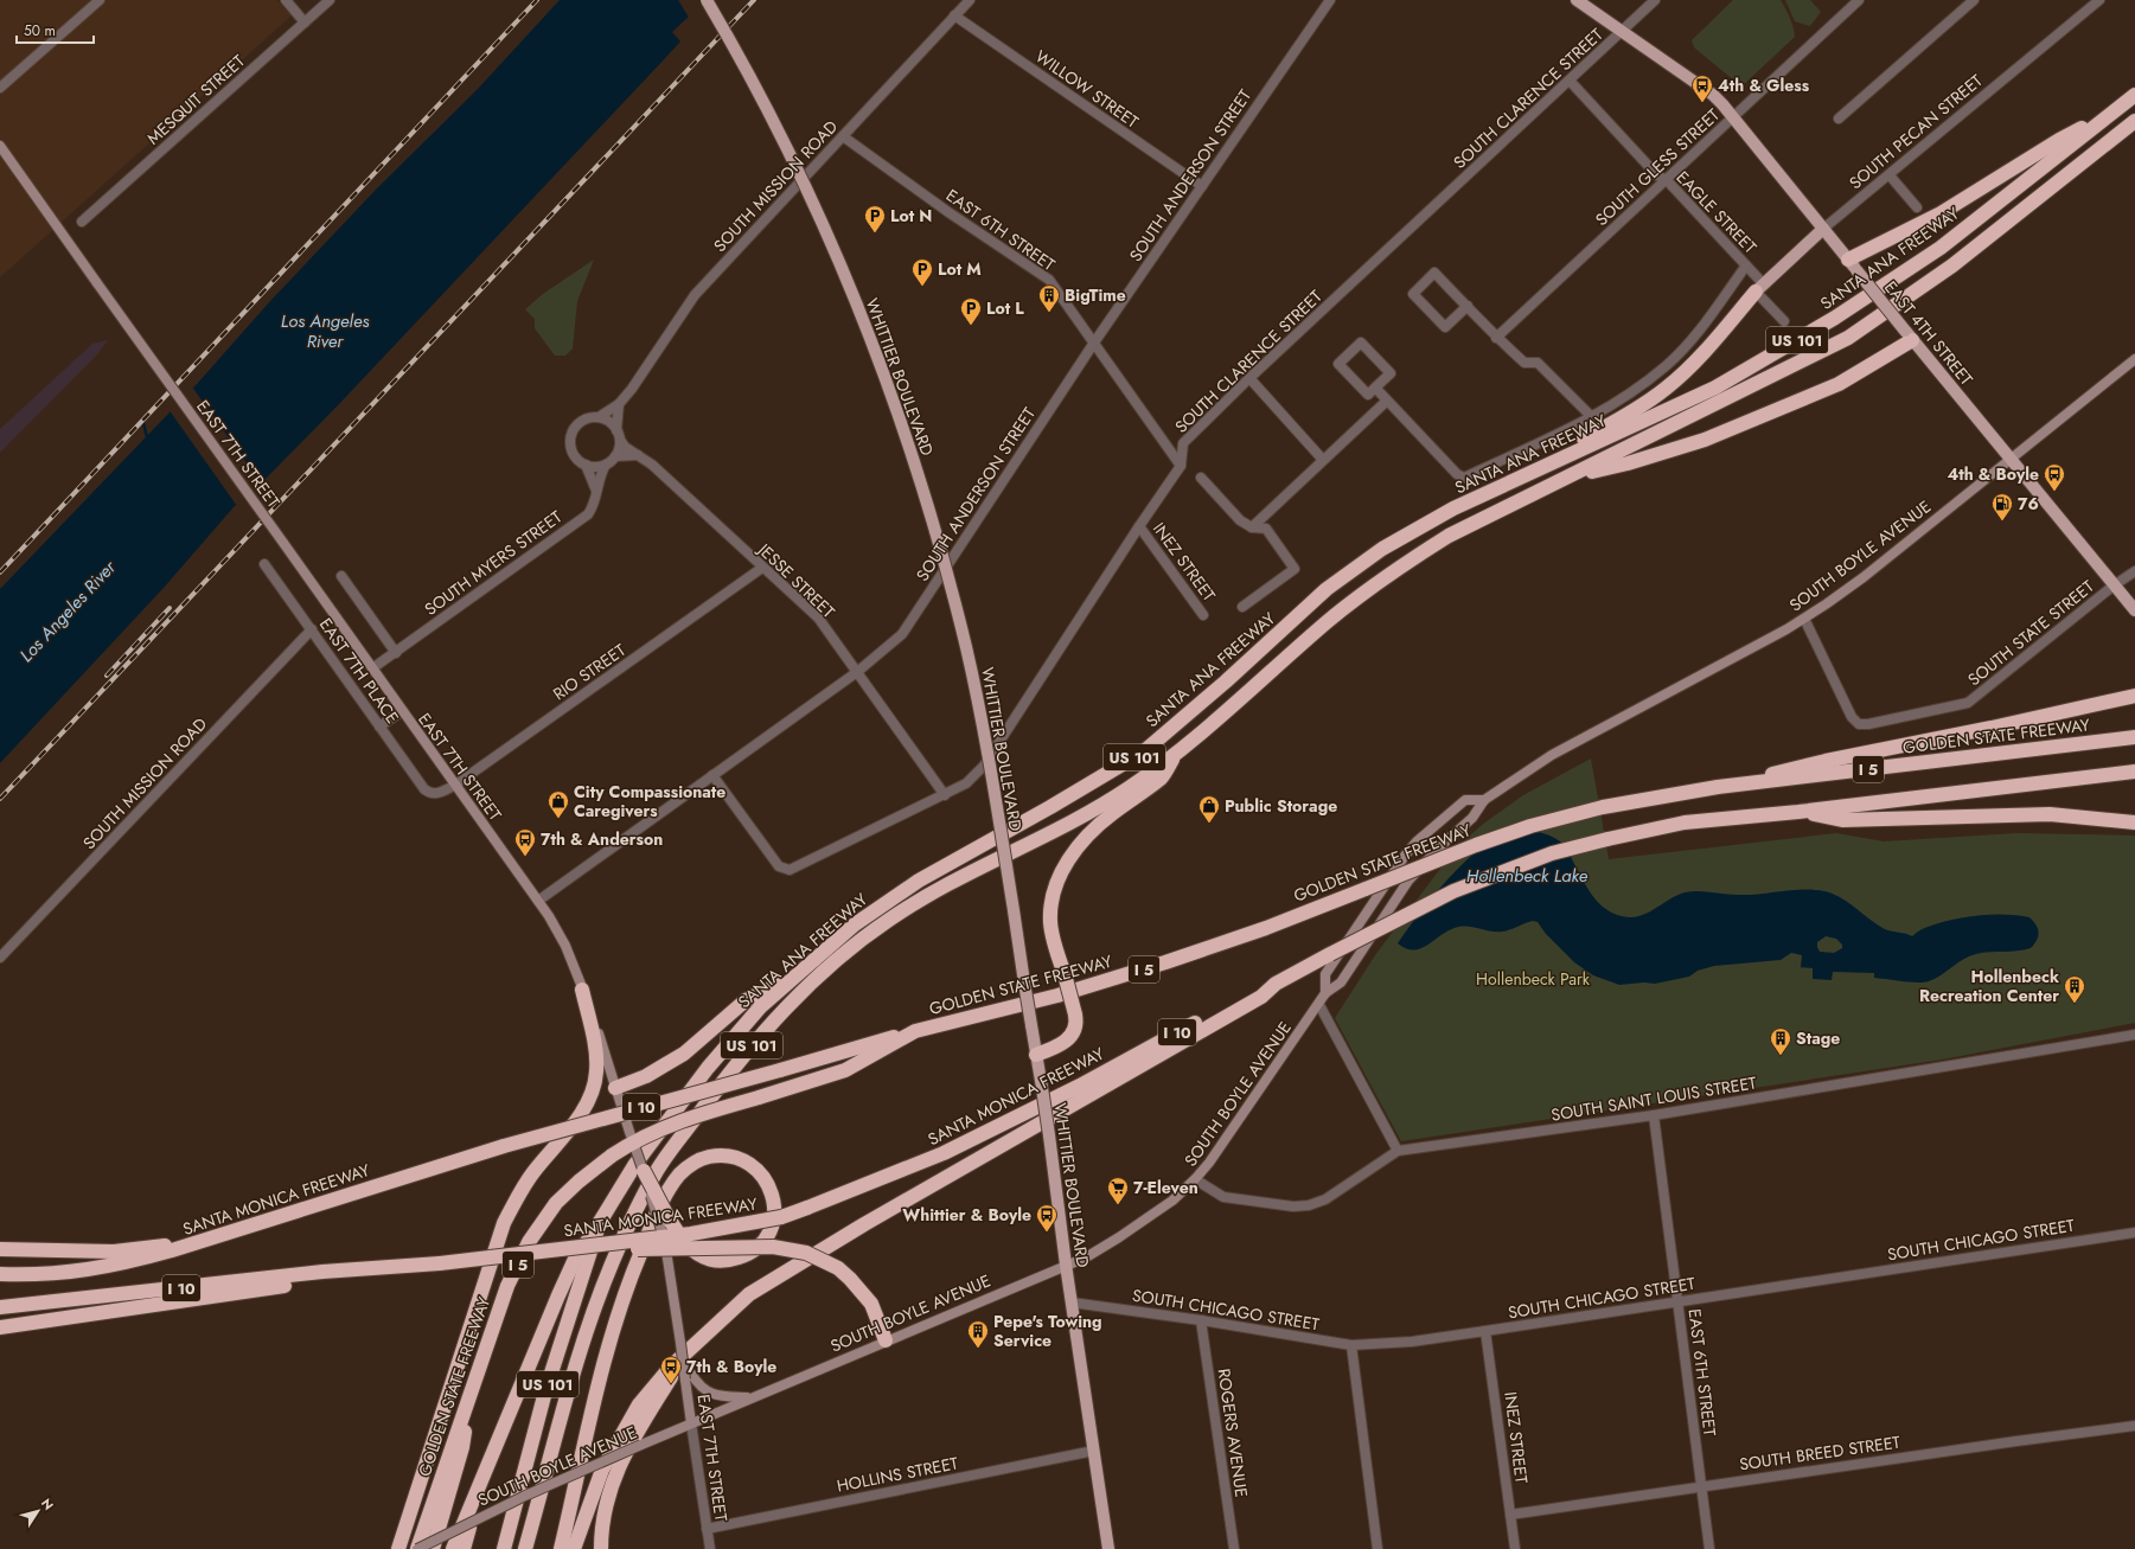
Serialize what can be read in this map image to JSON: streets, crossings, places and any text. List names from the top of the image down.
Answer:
{
  "streets": {
    "highway": [
      "SANTA ANA FREEWAY",
      "US 101",
      "GOLDEN STATE FREEWAY",
      "I 5",
      "I 10",
      "SANTA MONICA FREEWAY"
    ],
    "main road": [
      "SOUTH PECAN STREET",
      "EAST 4TH STREET",
      "WHITTIER BOULEVARD",
      "EAST 7TH STREET",
      "SOUTH BOYLE AVENUE"
    ],
    "street": [
      "WILLOW STREET",
      "SOUTH CLARENCE STREET",
      "MESQUIT STREET",
      "SOUTH GLESS STREET",
      "SOUTH ANDERSON STREET",
      "SOUTH MISSION ROAD",
      "EAGLE STREET",
      "EAST 6TH STREET",
      "INEZ STREET",
      "SOUTH MYERS STREET",
      "JESSE STREET",
      "SOUTH STATE STREET",
      "EAST 7TH PLACE",
      "RIO STREET",
      "SOUTH SAINT LOUIS STREET",
      "SOUTH CHICAGO STREET",
      "ROGERS AVENUE",
      "SOUTH BREED STREET",
      "HOLLINS STREET"
    ]
  },
  "crossings": [
    ["WILLOW STREET", "SOUTH ANDERSON STREET"],
    ["WILLOW STREET", "SOUTH MISSION ROAD"],
    ["SOUTH CLARENCE STREET", "SOUTH ANDERSON STREET"],
    ["SOUTH CLARENCE STREET", "EAGLE STREET"],
    ["SOUTH CLARENCE STREET", "EAST 6TH STREET"],
    ["SOUTH CLARENCE STREET", "EAST 4TH STREET"],
    ["SOUTH CLARENCE STREET", "INEZ STREET"],
    ["SOUTH CLARENCE STREET", "JESSE STREET"],
    ["SOUTH PECAN STREET", "EAGLE STREET"],
    ["SOUTH PECAN STREET", "EAST 4TH STREET"],
    ["SOUTH GLESS STREET", "EAGLE STREET"],
    ["SOUTH GLESS STREET", "EAST 4TH STREET"],
    ["SOUTH ANDERSON STREET", "EAST 6TH STREET"],
    ["SOUTH ANDERSON STREET", "EAST 7TH STREET"],
    ["SOUTH ANDERSON STREET", "JESSE STREET"],
    ["SOUTH MISSION ROAD", "EAST 6TH STREET"],
    ["SOUTH MISSION ROAD", "SOUTH MYERS STREET"],
    ["SOUTH MISSION ROAD", "JESSE STREET"],
    ["SOUTH MISSION ROAD", "EAST 7TH PLACE"],
    ["EAST 6TH STREET", "SOUTH SAINT LOUIS STREET"],
    ["EAST 6TH STREET", "SOUTH CHICAGO STREET"],
    ["EAST 6TH STREET", "SOUTH BREED STREET"],
    ["EAST 4TH STREET", "SOUTH BOYLE AVENUE"],
    ["EAST 4TH STREET", "SOUTH STATE STREET"],
    ["WHITTIER BOULEVARD", "SOUTH BOYLE AVENUE"],
    ["WHITTIER BOULEVARD", "SOUTH CHICAGO STREET"],
    ["WHITTIER BOULEVARD", "HOLLINS STREET"],
    ["EAST 7TH STREET", "SOUTH BOYLE AVENUE"],
    ["EAST 7TH STREET", "SOUTH MYERS STREET"],
    ["EAST 7TH STREET", "RIO STREET"],
    ["EAST 7TH STREET", "I 5"],
    ["EAST 7TH STREET", "HOLLINS STREET"],
    ["SOUTH BOYLE AVENUE", "SOUTH STATE STREET"],
    ["SOUTH BOYLE AVENUE", "GOLDEN STATE FREEWAY"],
    ["SOUTH BOYLE AVENUE", "SOUTH SAINT LOUIS STREET"],
    ["INEZ STREET", "SOUTH CHICAGO STREET"],
    ["INEZ STREET", "SOUTH BREED STREET"],
    ["SOUTH MYERS STREET", "JESSE STREET"],
    ["JESSE STREET", "RIO STREET"],
    ["EAST 7TH PLACE", "RIO STREET"],
    ["GOLDEN STATE FREEWAY", "SANTA MONICA FREEWAY"],
    ["I 5", "SANTA MONICA FREEWAY"],
    ["SOUTH CHICAGO STREET", "ROGERS AVENUE"]
  ],
  "water": ["Los Angeles River", "Hollenbeck Lake"],
  "parks": ["Hollenbeck Park"],
  "places": {
    "bus stop": [
      "4th & Gless",
      "4th & Boyle",
      "7th & Anderson",
      "Whittier & Boyle",
      "7th & Boyle"
    ],
    "parking": ["Lot N", "Lot M", "Lot L"],
    "building": [
      "BigTime",
      "Hollenbeck Recreation Center",
      "Stage",
      "Pepe's Towing Service"
    ],
    "fuel station": ["76"],
    "shop": ["City Compassionate Caregivers", "Public Storage"],
    "supermarket": ["7-Eleven"]
  },
  "scale_bar": "50 m",
  "north": "top right"
}
